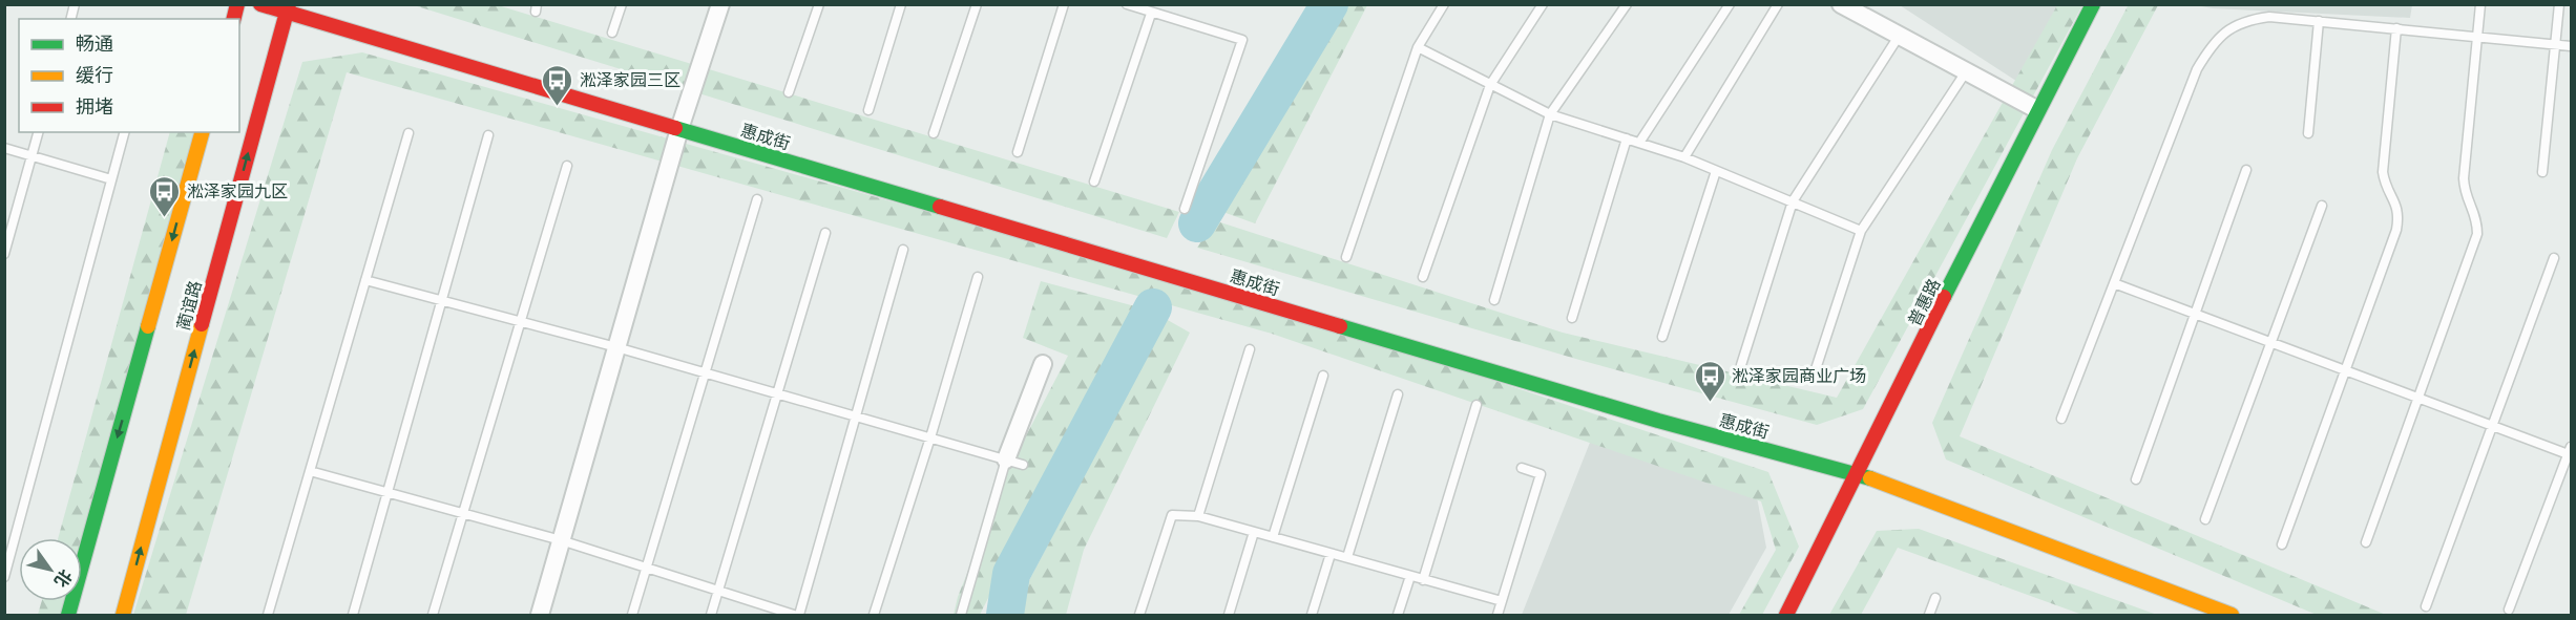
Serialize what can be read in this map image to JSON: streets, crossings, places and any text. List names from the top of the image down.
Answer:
{
  "streets": {
    "street": ["惠成街", "普惠路", "蔺谊路"]
  },
  "crossings": [
    ["惠成街", "普惠路"],
    ["惠成街", "蔺谊路"]
  ],
  "places": {
    "bus stop": ["淞泽家园三区", "淞泽家园九区", "淞泽家园商业广场"]
  },
  "legend": ["畅通", "缓行", "拥堵"],
  "north": "bottom right"
}
